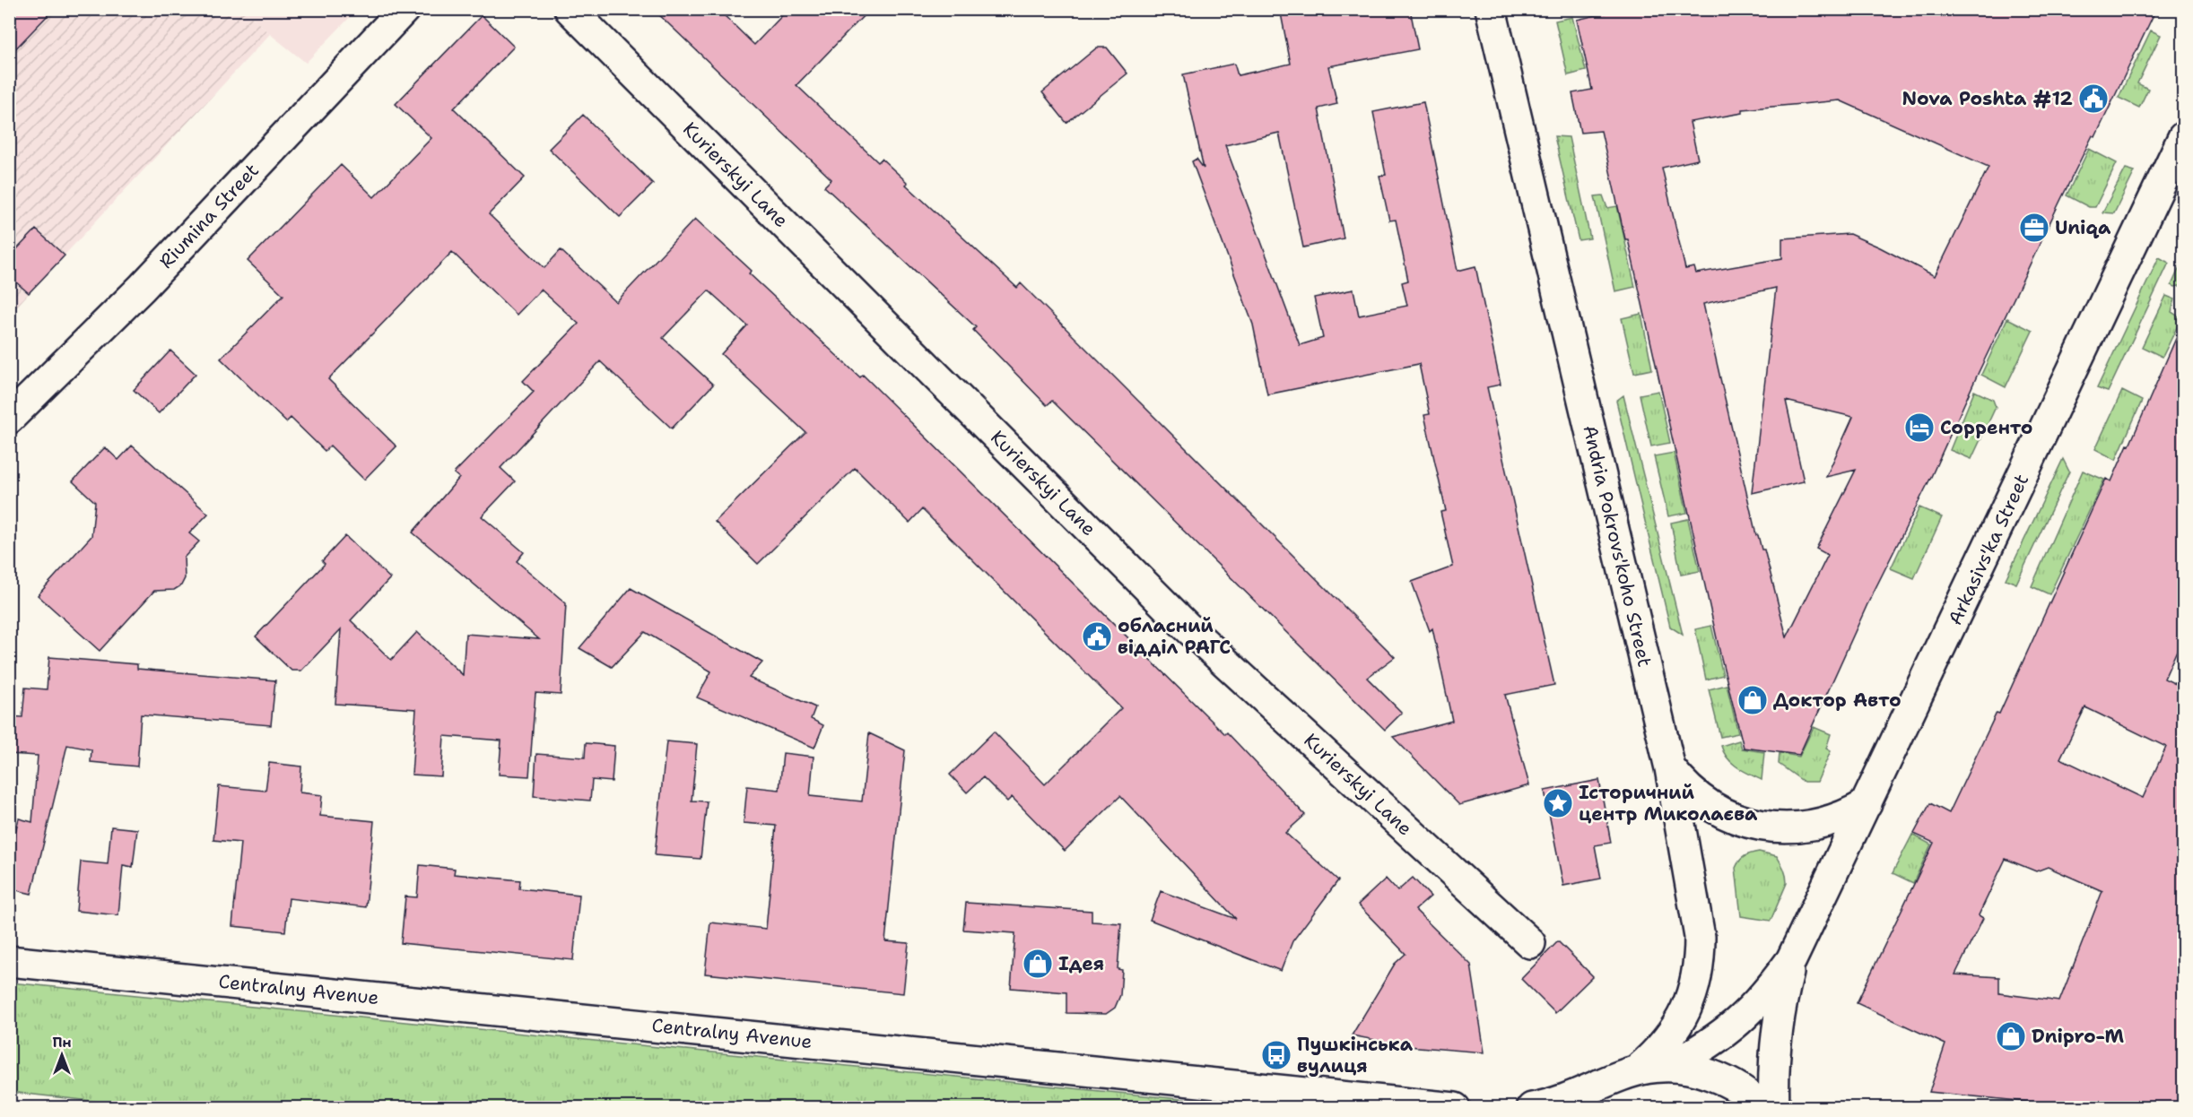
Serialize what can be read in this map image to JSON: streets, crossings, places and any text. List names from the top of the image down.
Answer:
{
  "streets": {
    "street": [
      "Kurierskyi Lane",
      "Riumina Street",
      "Andria Pokrovs'koho Street",
      "Arkasivs'ka Street",
      "Centralny Avenue"
    ]
  },
  "places": {
    "public building": ["Nova Poshta #12", "обласний відділ РАГС"],
    "office": ["Uniqa"],
    "hotel": ["Сорренто"],
    "shop": ["Доктор Авто", "Ідея", "Dnipro-M"],
    "place": ["Історичний центр Миколаєва"],
    "bus stop": ["Пушкінська вулиця"]
  },
  "north": "top"
}
